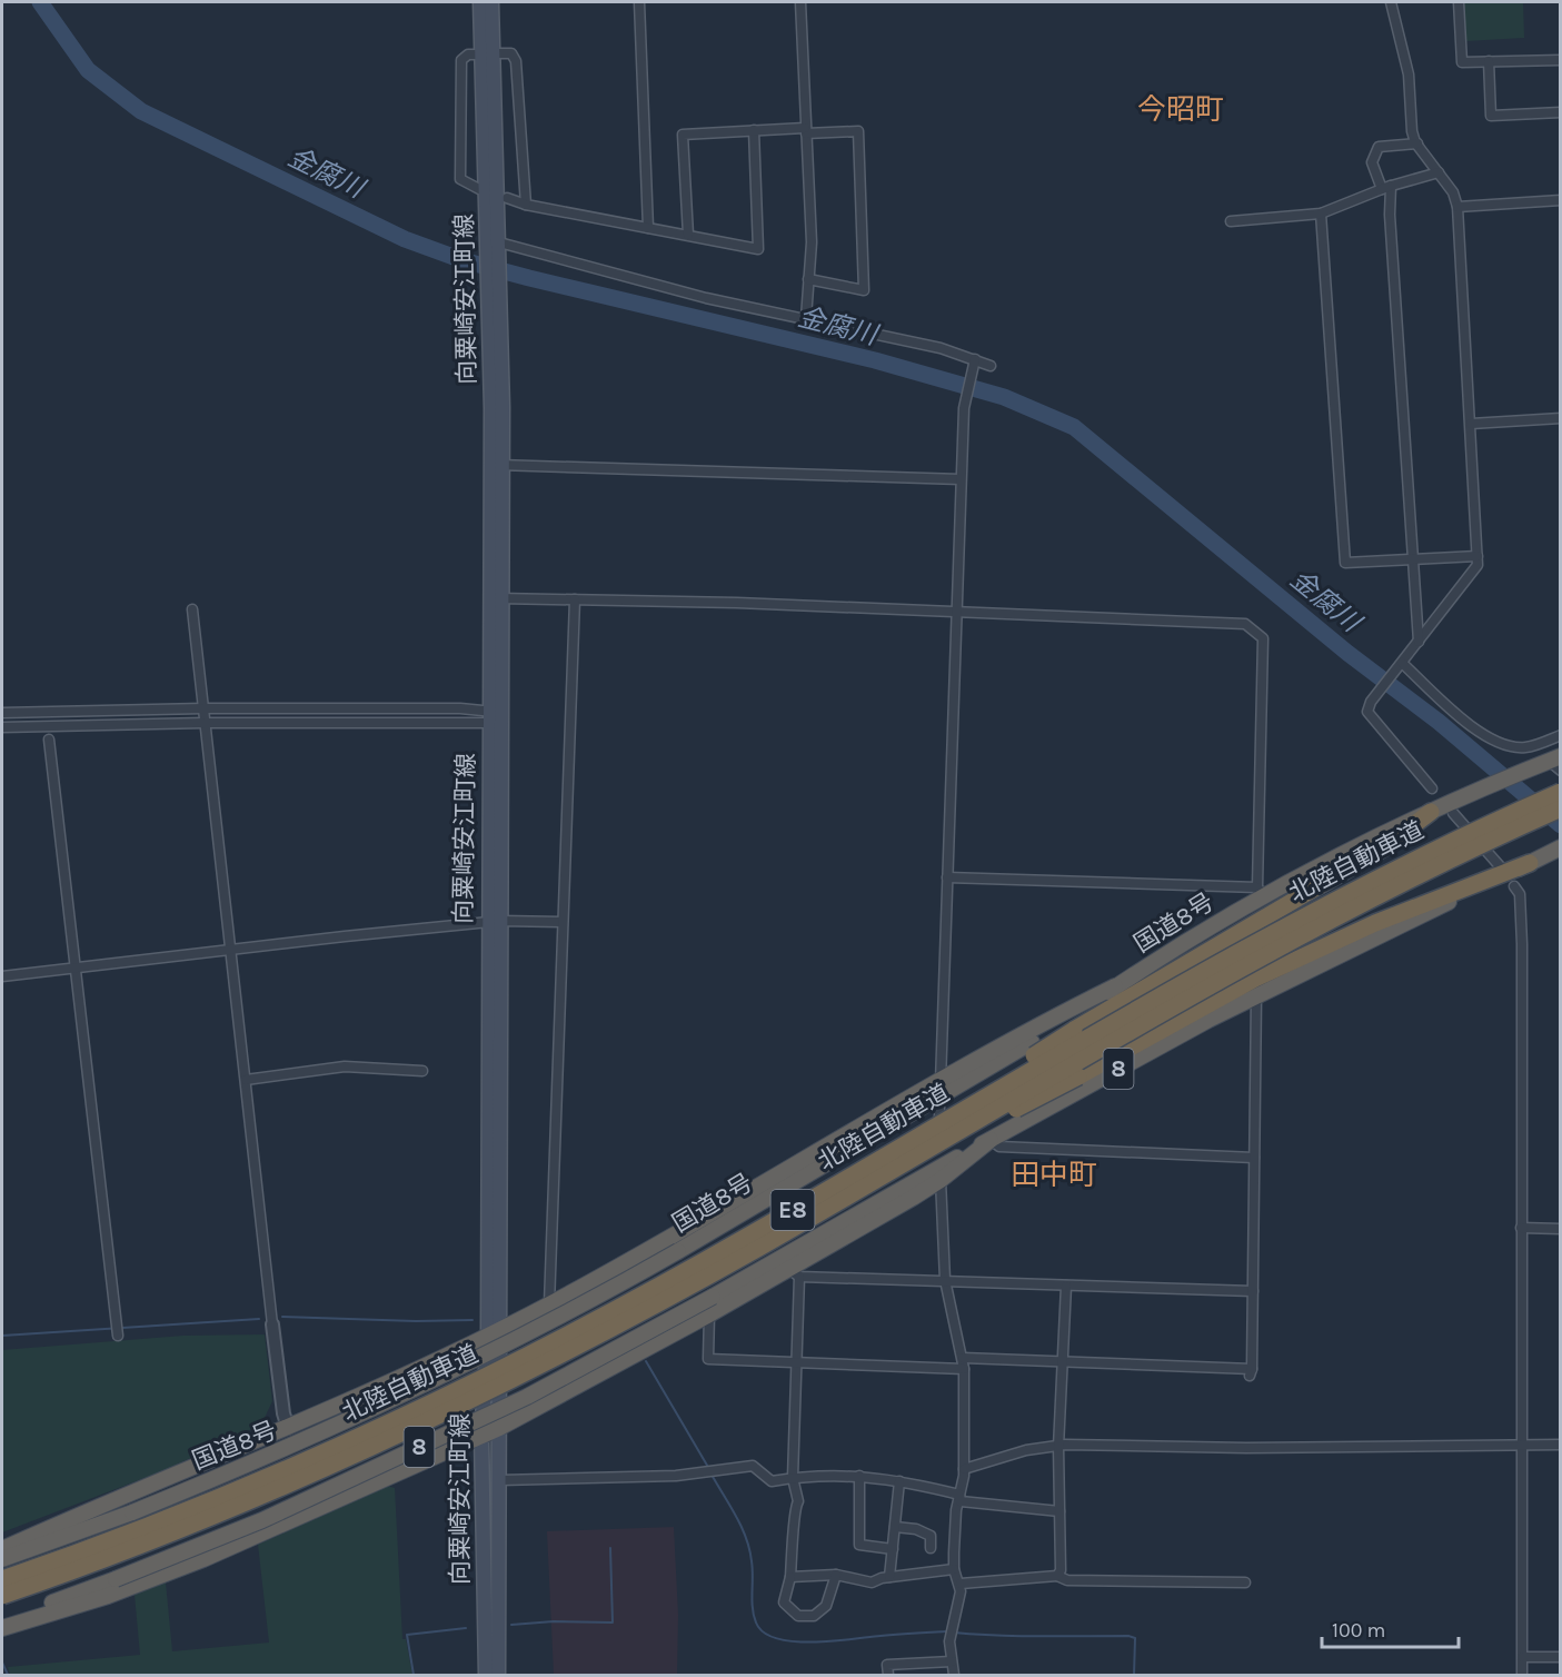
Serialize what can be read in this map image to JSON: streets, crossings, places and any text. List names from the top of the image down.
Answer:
{
  "streets": {
    "highway": [
      "北陸自動車道",
      "国道8号",
      "8",
      "E8"
    ],
    "main road": ["向粟崎安江町線"]
  },
  "districts": ["今昭町", "田中町"],
  "water": ["金腐川"],
  "scale_bar": "100 m"
}
